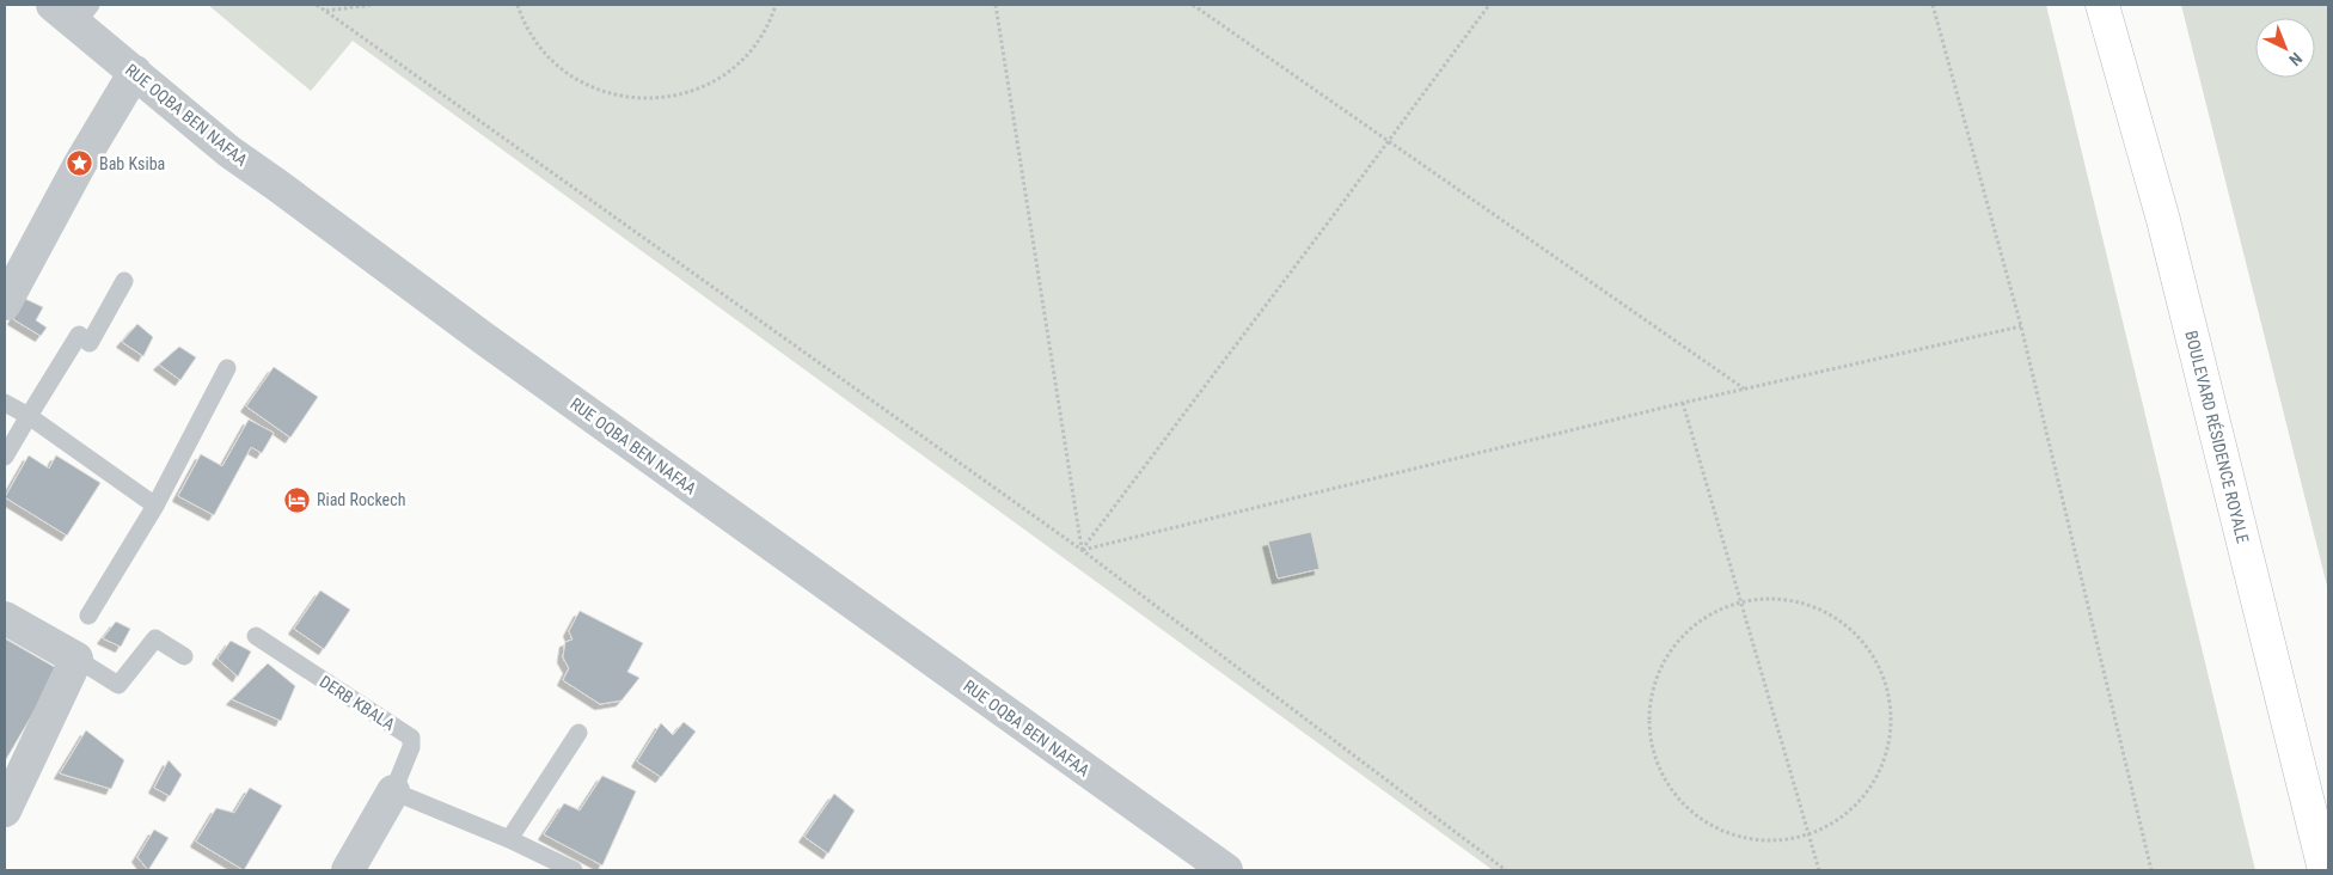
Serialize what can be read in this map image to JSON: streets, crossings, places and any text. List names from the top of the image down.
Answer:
{
  "streets": {
    "main road": ["BOULEVARD RÉSIDENCE ROYALE"],
    "street": ["RUE OQBA BEN NAFAA"],
    "lane": ["DERB KBALA"]
  },
  "places": {
    "place": ["Bab Ksiba"],
    "hotel": ["Riad Rockech"]
  },
  "north": "bottom right"
}
